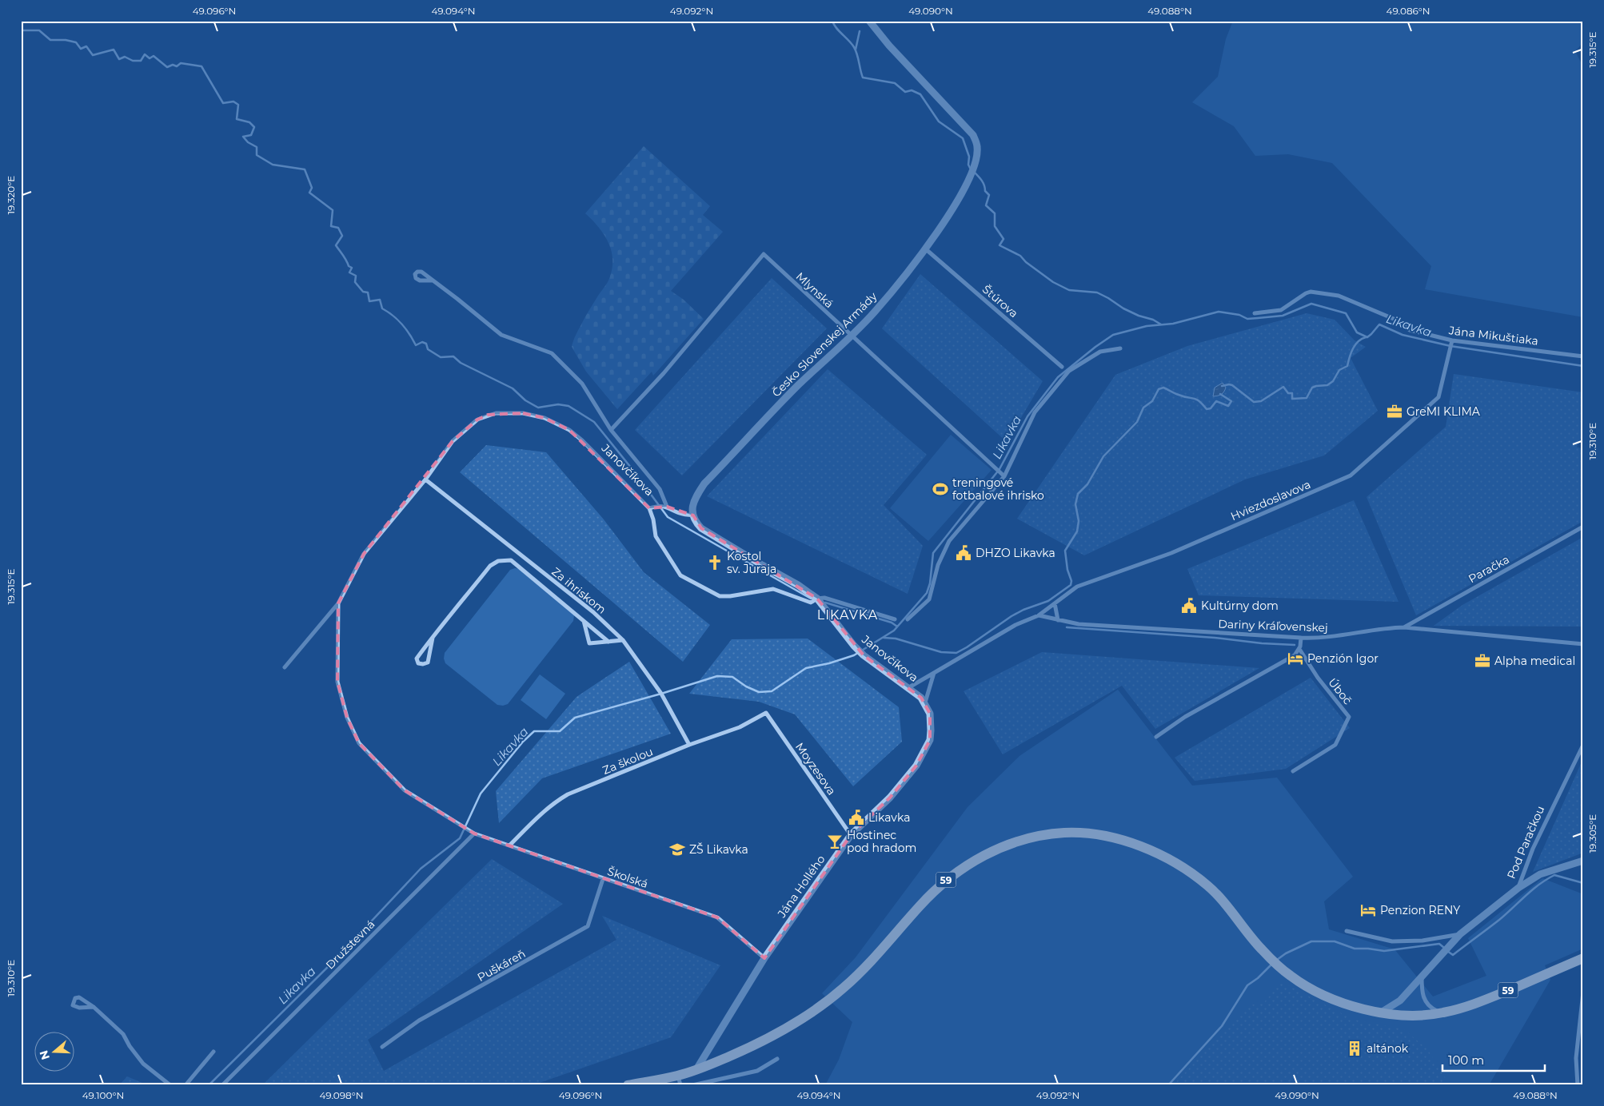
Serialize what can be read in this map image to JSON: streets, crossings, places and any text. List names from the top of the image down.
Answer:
{
  "streets": {
    "main road": ["59"],
    "street": [
      "Mlynská",
      "Štúrova",
      "Jána Mikuštiaka",
      "Česko Slovenskej Armády",
      "Janovčíkova",
      "Hviezdoslavova",
      "Paračka",
      "Za ihriskom",
      "Dariny Kráľovenskej",
      "Úboč",
      "Za školou",
      "Moyzesova",
      "Pod Paračkou",
      "Školská",
      "Jána Hollého",
      "Družstevná",
      "Puškáreň"
    ]
  },
  "crossings": [
    ["Mlynská", "Česko Slovenskej Armády"],
    ["Štúrova", "Česko Slovenskej Armády"],
    ["Jána Mikuštiaka", "Hviezdoslavova"],
    ["Česko Slovenskej Armády", "Janovčíkova"],
    ["Janovčíkova", "Za ihriskom"],
    ["Janovčíkova", "Školská"],
    ["Janovčíkova", "Jána Hollého"],
    ["Hviezdoslavova", "Dariny Kráľovenskej"],
    ["Paračka", "Dariny Kráľovenskej"],
    ["Za ihriskom", "Za školou"],
    ["Za školou", "Moyzesova"],
    ["Za školou", "Školská"],
    ["Moyzesova", "Jána Hollého"],
    ["Pod Paračkou", "59"],
    ["Školská", "Jána Hollého"],
    ["Školská", "Družstevná"],
    ["Školská", "Puškáreň"],
    ["59", "Jána Hollého"]
  ],
  "districts": ["LIKAVKA"],
  "water": ["Likavka"],
  "places": {
    "office": ["GreMI KLIMA", "Alpha medical"],
    "sports": ["treningové fotbalové ihrisko"],
    "public building": ["DHZO Likavka", "Kultúrny dom", "Likavka"],
    "church": ["Kostol sv. Juraja"],
    "hotel": ["Penzión Igor", "Penzion RENY"],
    "bar": ["Hostinec pod hradom"],
    "school or university": ["ZŠ Likavka"],
    "building": ["altánok"]
  },
  "scale_bar": "100 m",
  "north": "left",
  "coordinates": [
    "49.096°N",
    "49.094°N",
    "49.092°N",
    "49.090°N",
    "49.088°N",
    "49.086°N",
    "19.315°E",
    "19.320°E",
    "19.310°E",
    "19.305°E",
    "49.100°N",
    "49.098°N"
  ]
}
